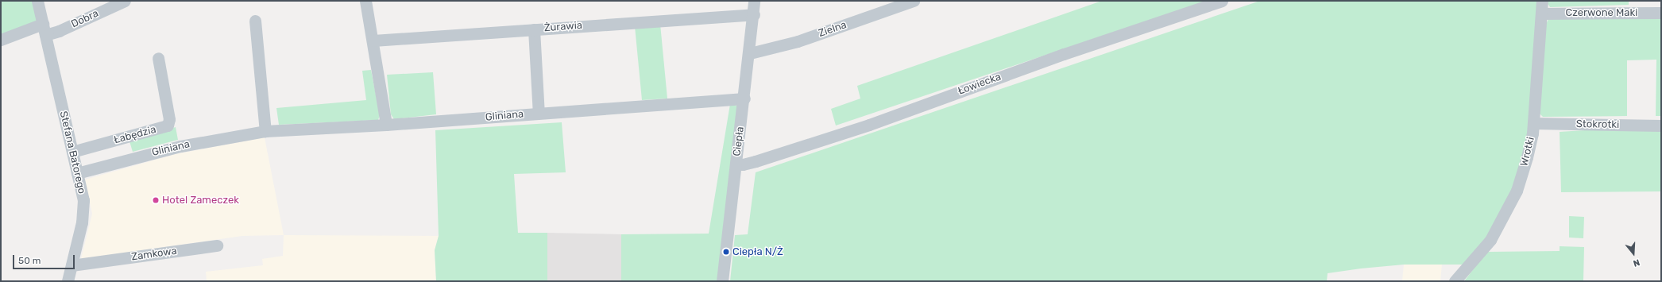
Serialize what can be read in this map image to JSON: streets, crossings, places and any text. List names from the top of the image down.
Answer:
{
  "streets": {
    "street": [
      "Czerwone Maki",
      "Dobra",
      "Żurawia",
      "Zielna",
      "Łowiecka",
      "Gliniana",
      "Stokrotki",
      "Łabędzia",
      "Ciepła",
      "Wrotki",
      "Stefana Batorego",
      "Zamkowa"
    ]
  },
  "crossings": [
    ["Czerwone Maki", "Wrotki"],
    ["Dobra", "Stefana Batorego"],
    ["Żurawia", "Ciepła"],
    ["Zielna", "Ciepła"],
    ["Łowiecka", "Ciepła"],
    ["Gliniana", "Ciepła"],
    ["Gliniana", "Stefana Batorego"],
    ["Stokrotki", "Wrotki"],
    ["Łabędzia", "Stefana Batorego"],
    ["Stefana Batorego", "Zamkowa"]
  ],
  "places": ["Hotel Zameczek", "Ciepła N/Ż"],
  "scale_bar": "50 m",
  "north": "bottom"
}
